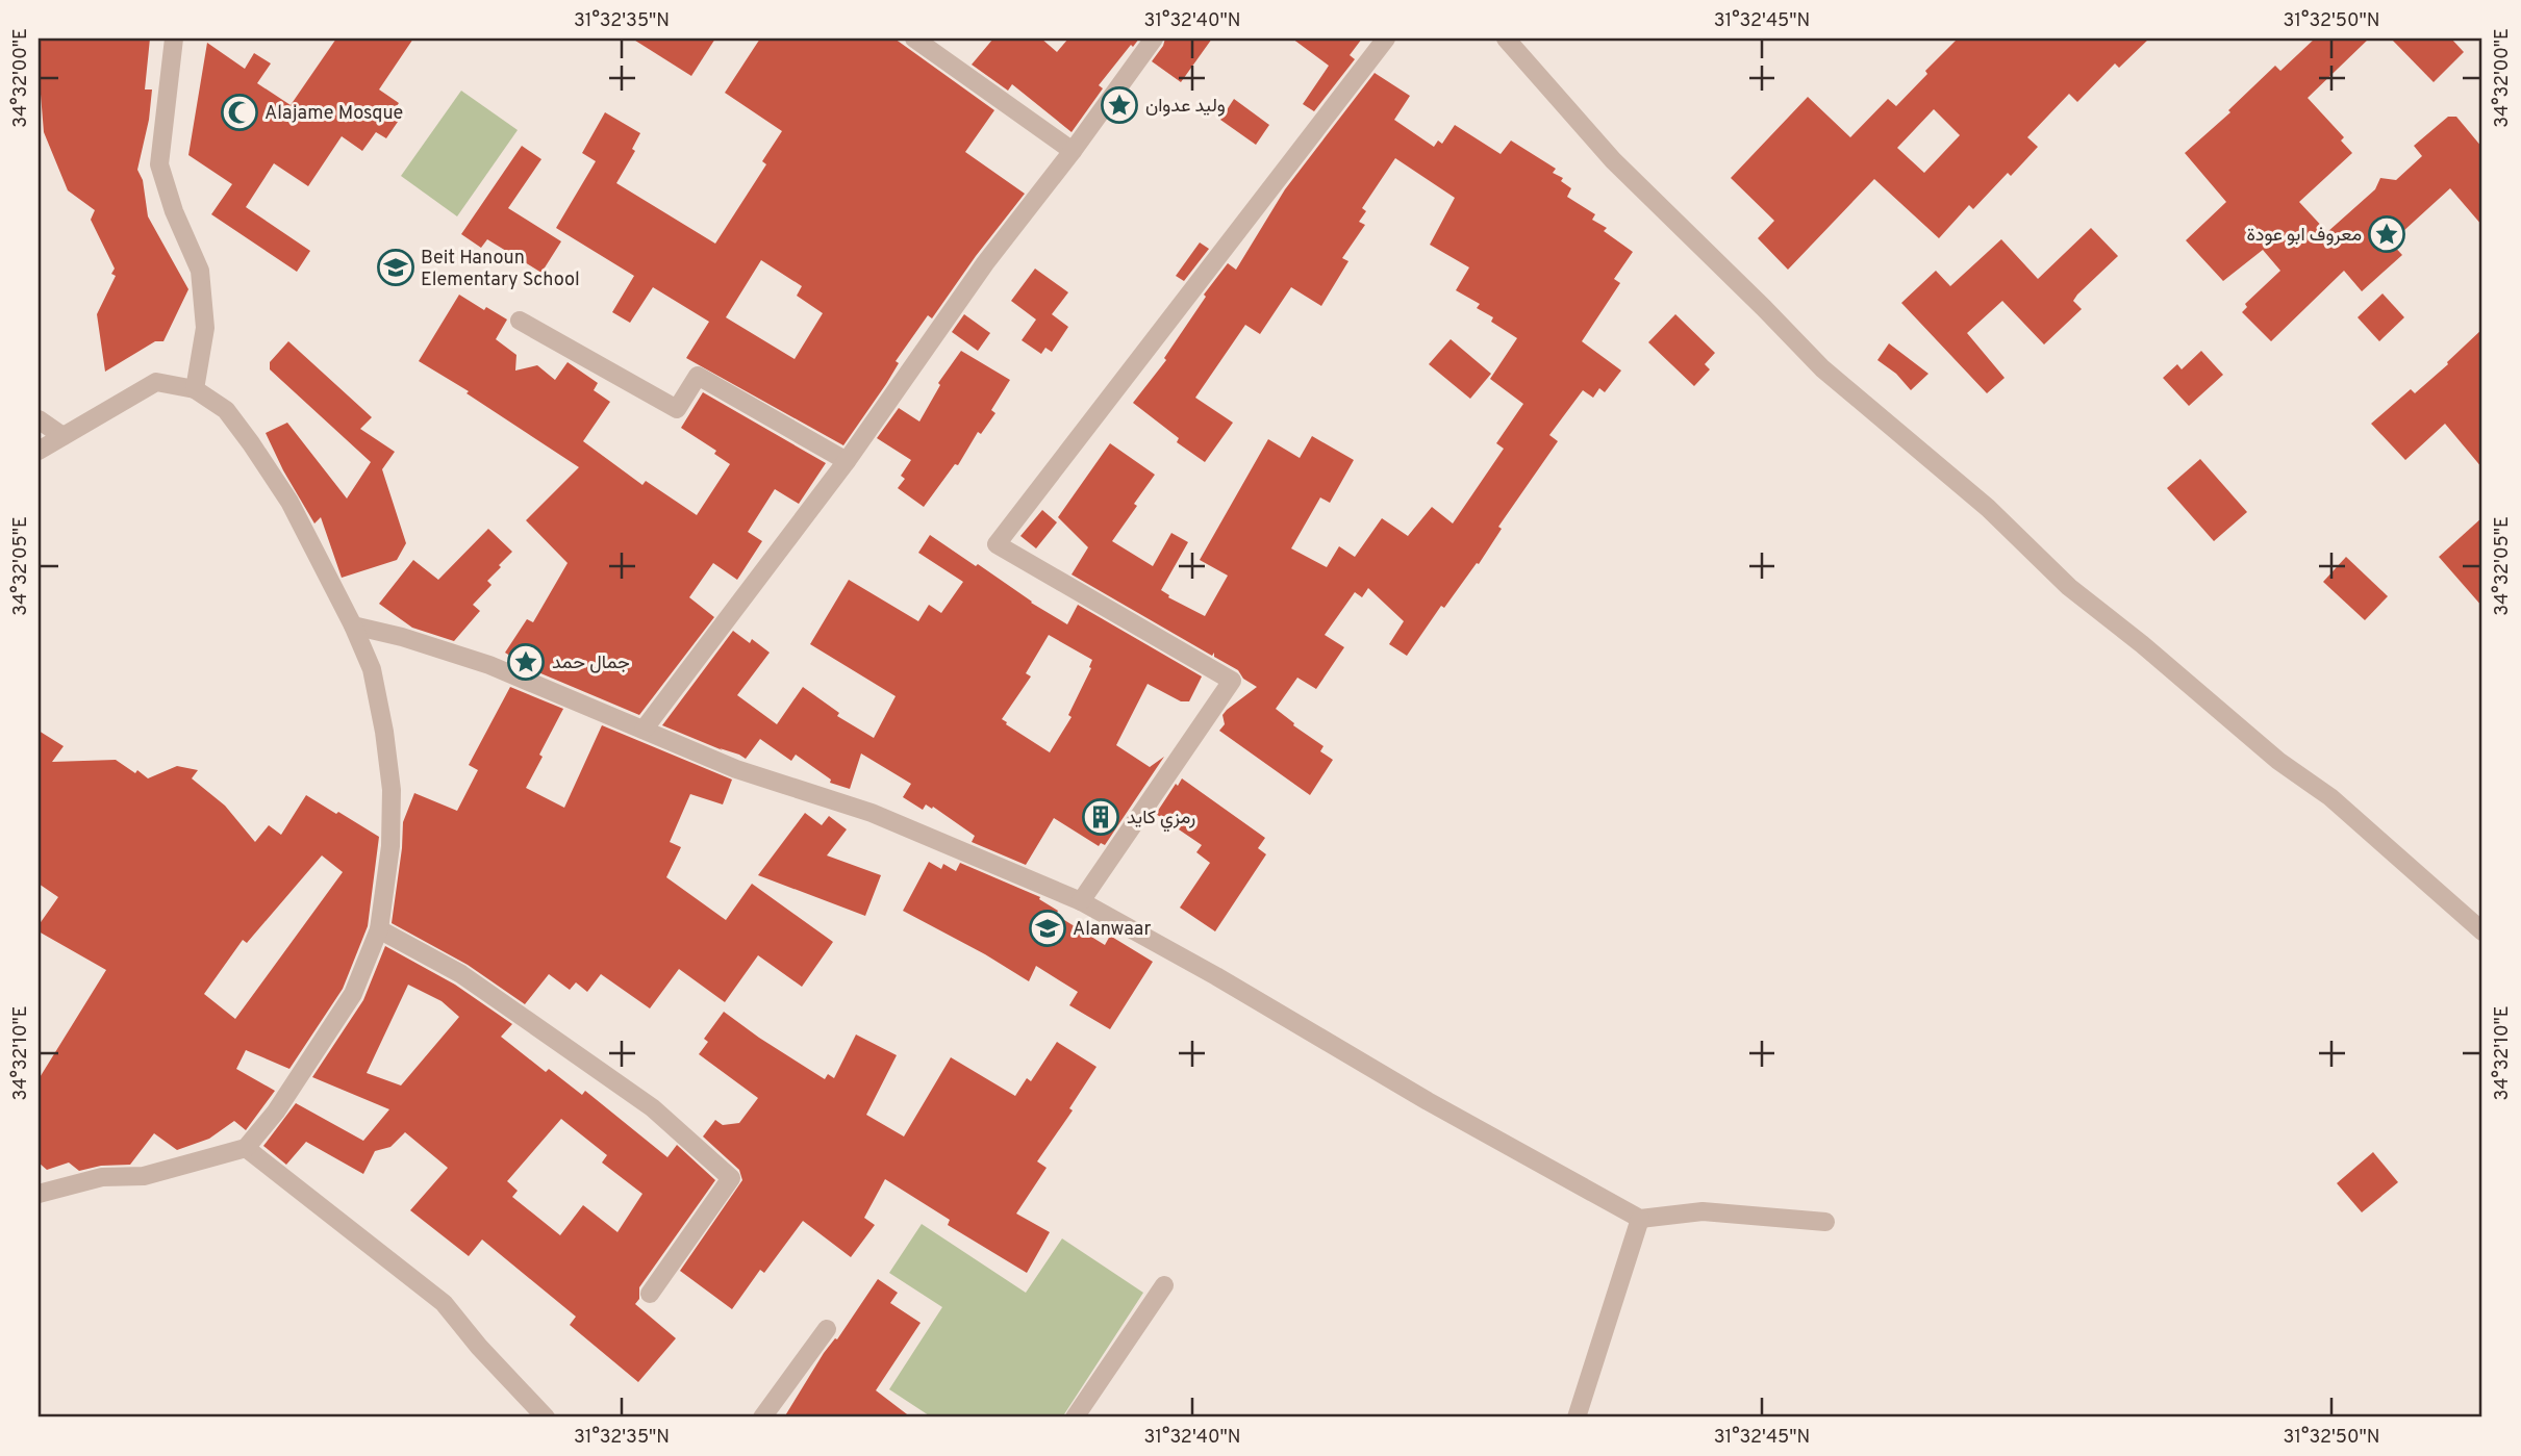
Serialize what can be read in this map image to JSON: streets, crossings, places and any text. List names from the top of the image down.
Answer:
{
  "places": {
    "place": ["وليد عدوان", "معروف ابو عودة", "جمال حمد"],
    "mosque": ["Alajame Mosque"],
    "school or university": ["Beit Hanoun Elementary School", "Alanwaar"],
    "building": ["رمزي كايد"]
  },
  "coordinates": [
    "31°32'35\"N",
    "31°32'40\"N",
    "31°32'45\"N",
    "31°32'50\"N",
    "34°32'00\"E",
    "34°32'05\"E",
    "34°32'10\"E"
  ]
}
